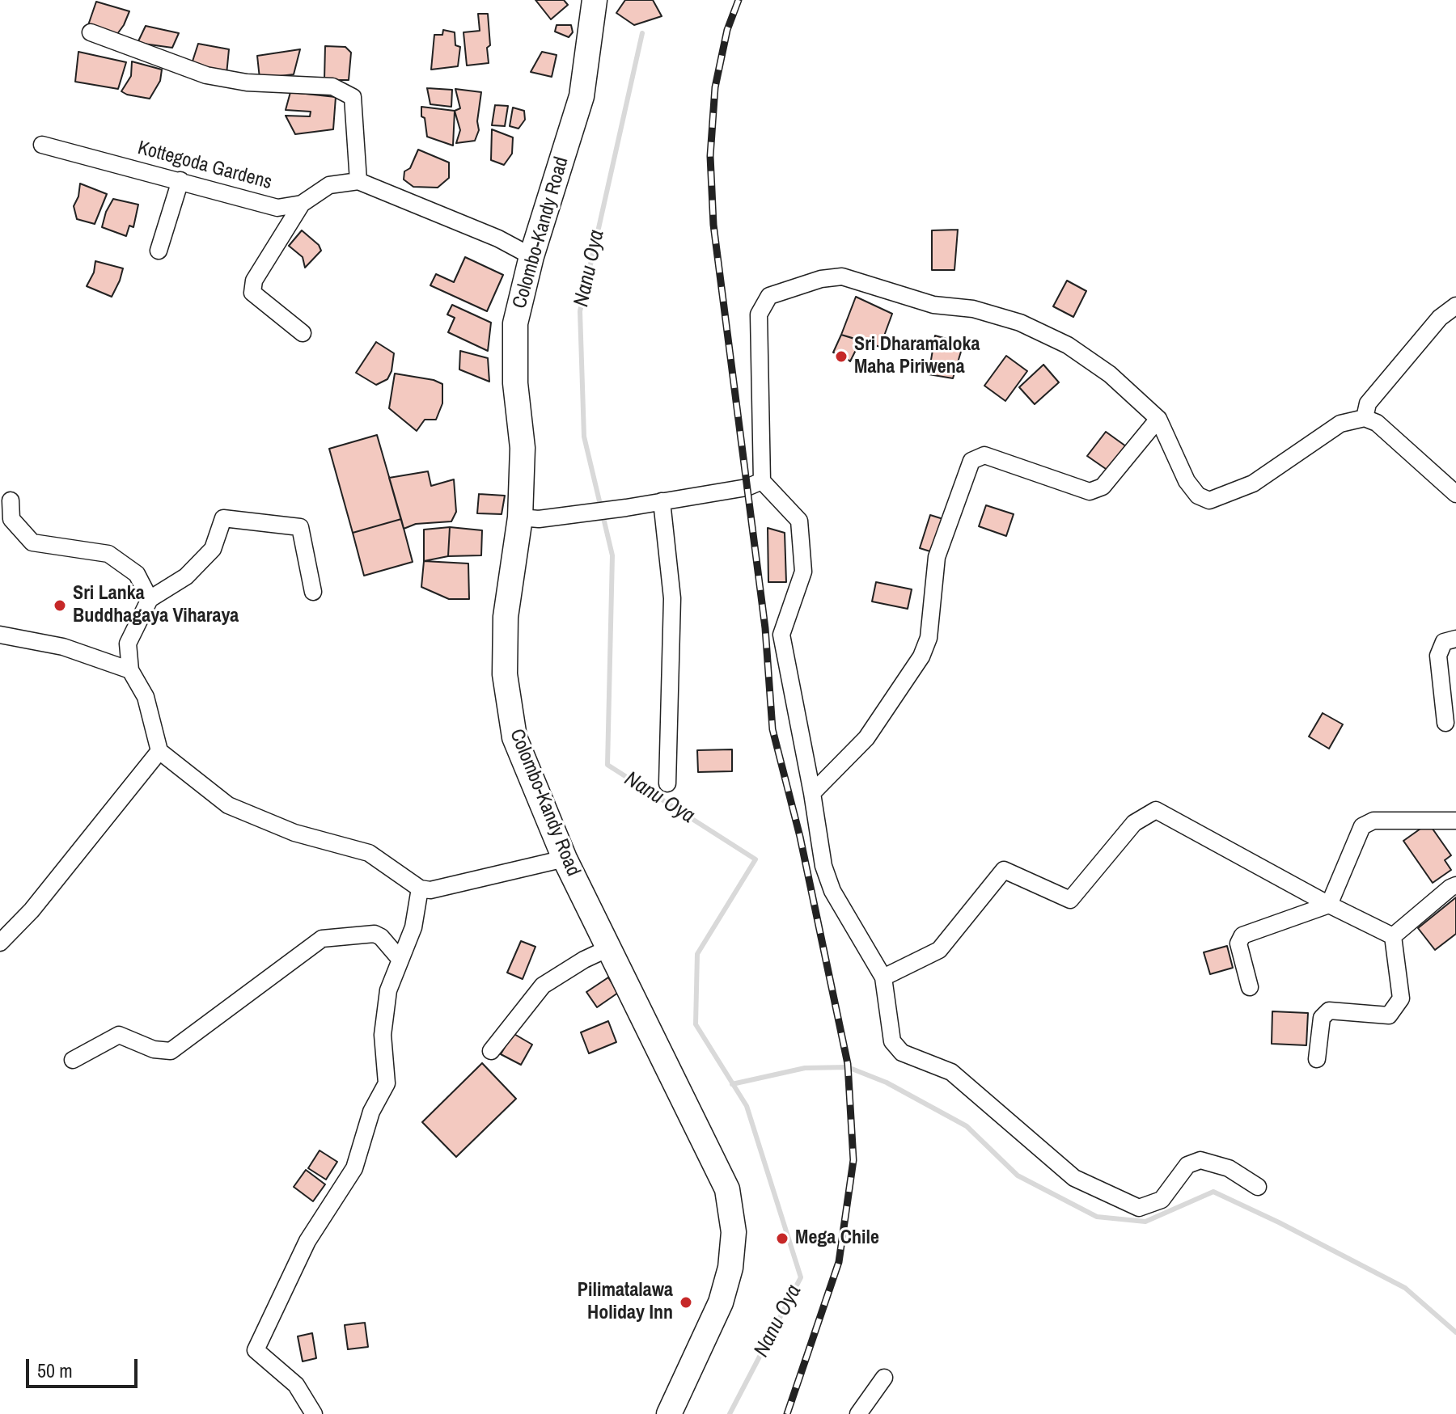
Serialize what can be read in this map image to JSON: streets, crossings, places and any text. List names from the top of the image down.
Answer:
{
  "streets": {
    "highway": ["Colombo-Kandy Road"],
    "street": ["Kottegoda Gardens"]
  },
  "water": ["Nanu Oya"],
  "places": [
    "Sri Dharamaloka Maha Piriwena",
    "Sri Lanka Buddhagaya Viharaya",
    "Mega Chile",
    "Pilimatalawa Holiday Inn"
  ],
  "scale_bar": "50 m"
}
